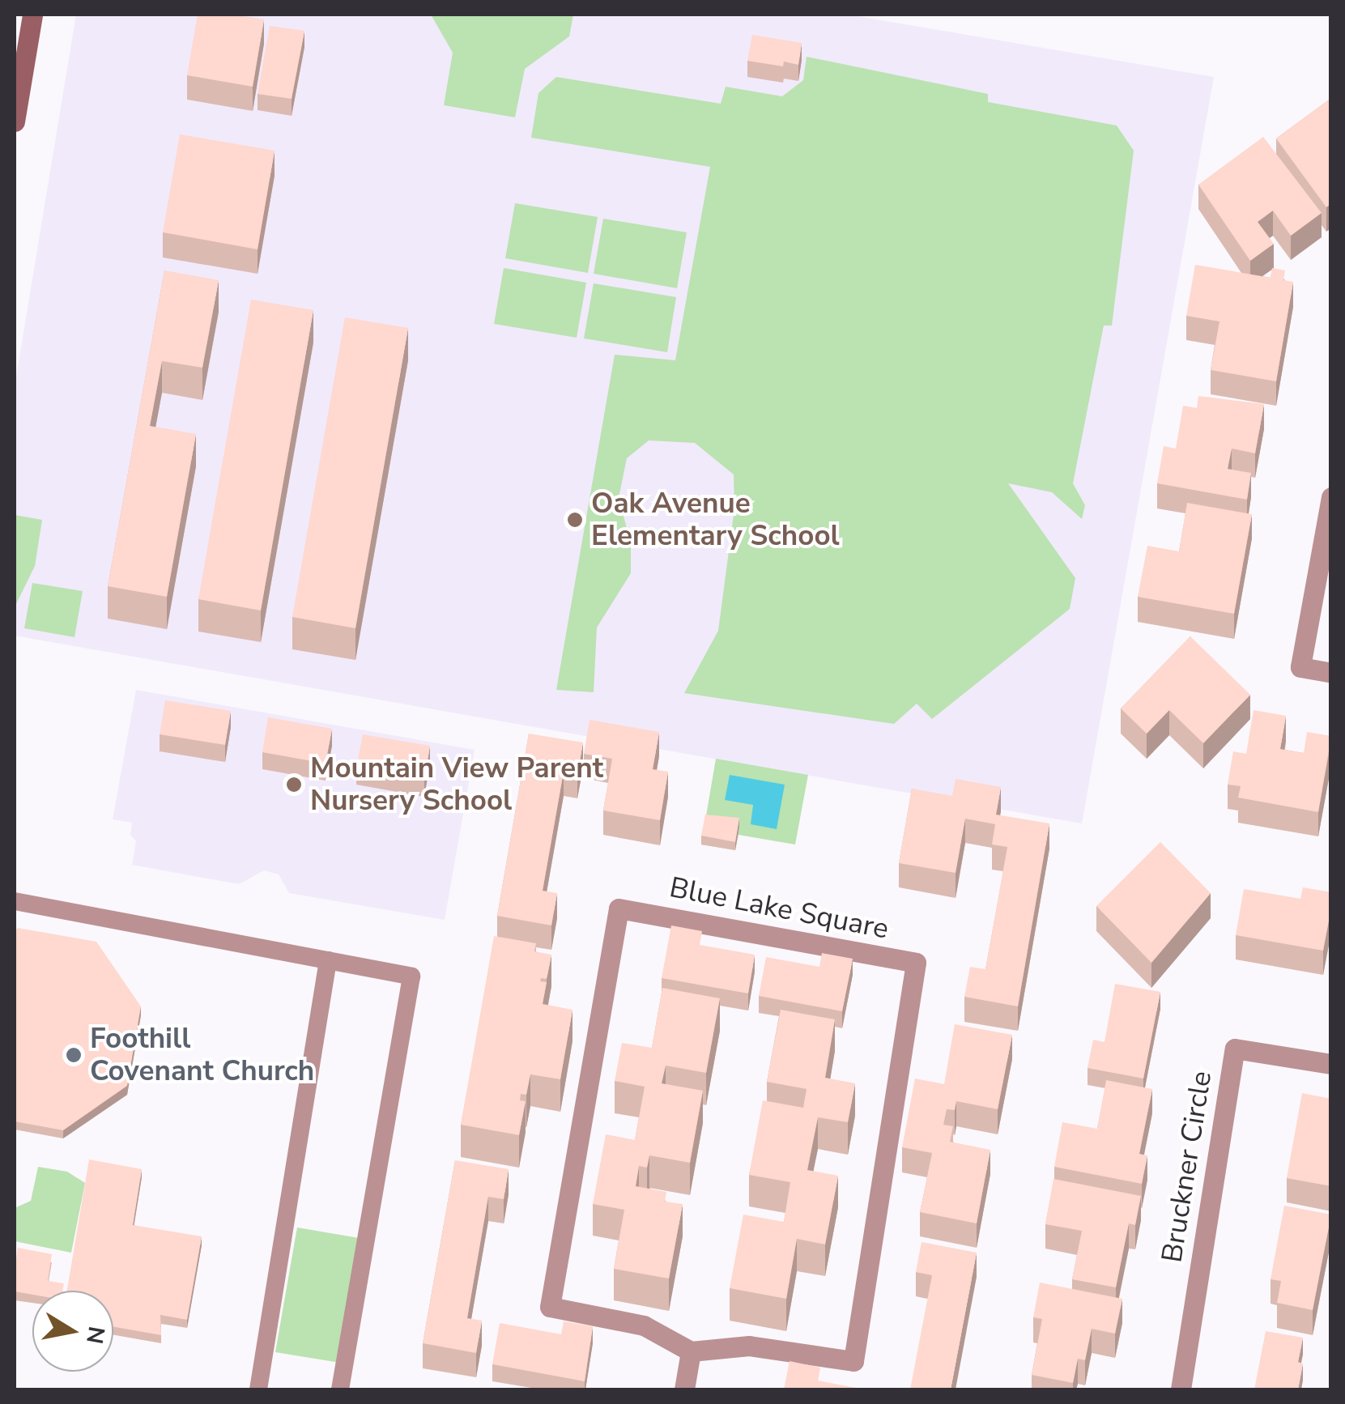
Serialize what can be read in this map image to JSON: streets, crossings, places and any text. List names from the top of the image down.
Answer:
{
  "streets": {
    "street": ["Blue Lake Square", "Bruckner Circle"]
  },
  "places": ["Oak Avenue Elementary School", "Mountain View Parent Nursery School", "Foothill Covenant Church"],
  "north": "right"
}
